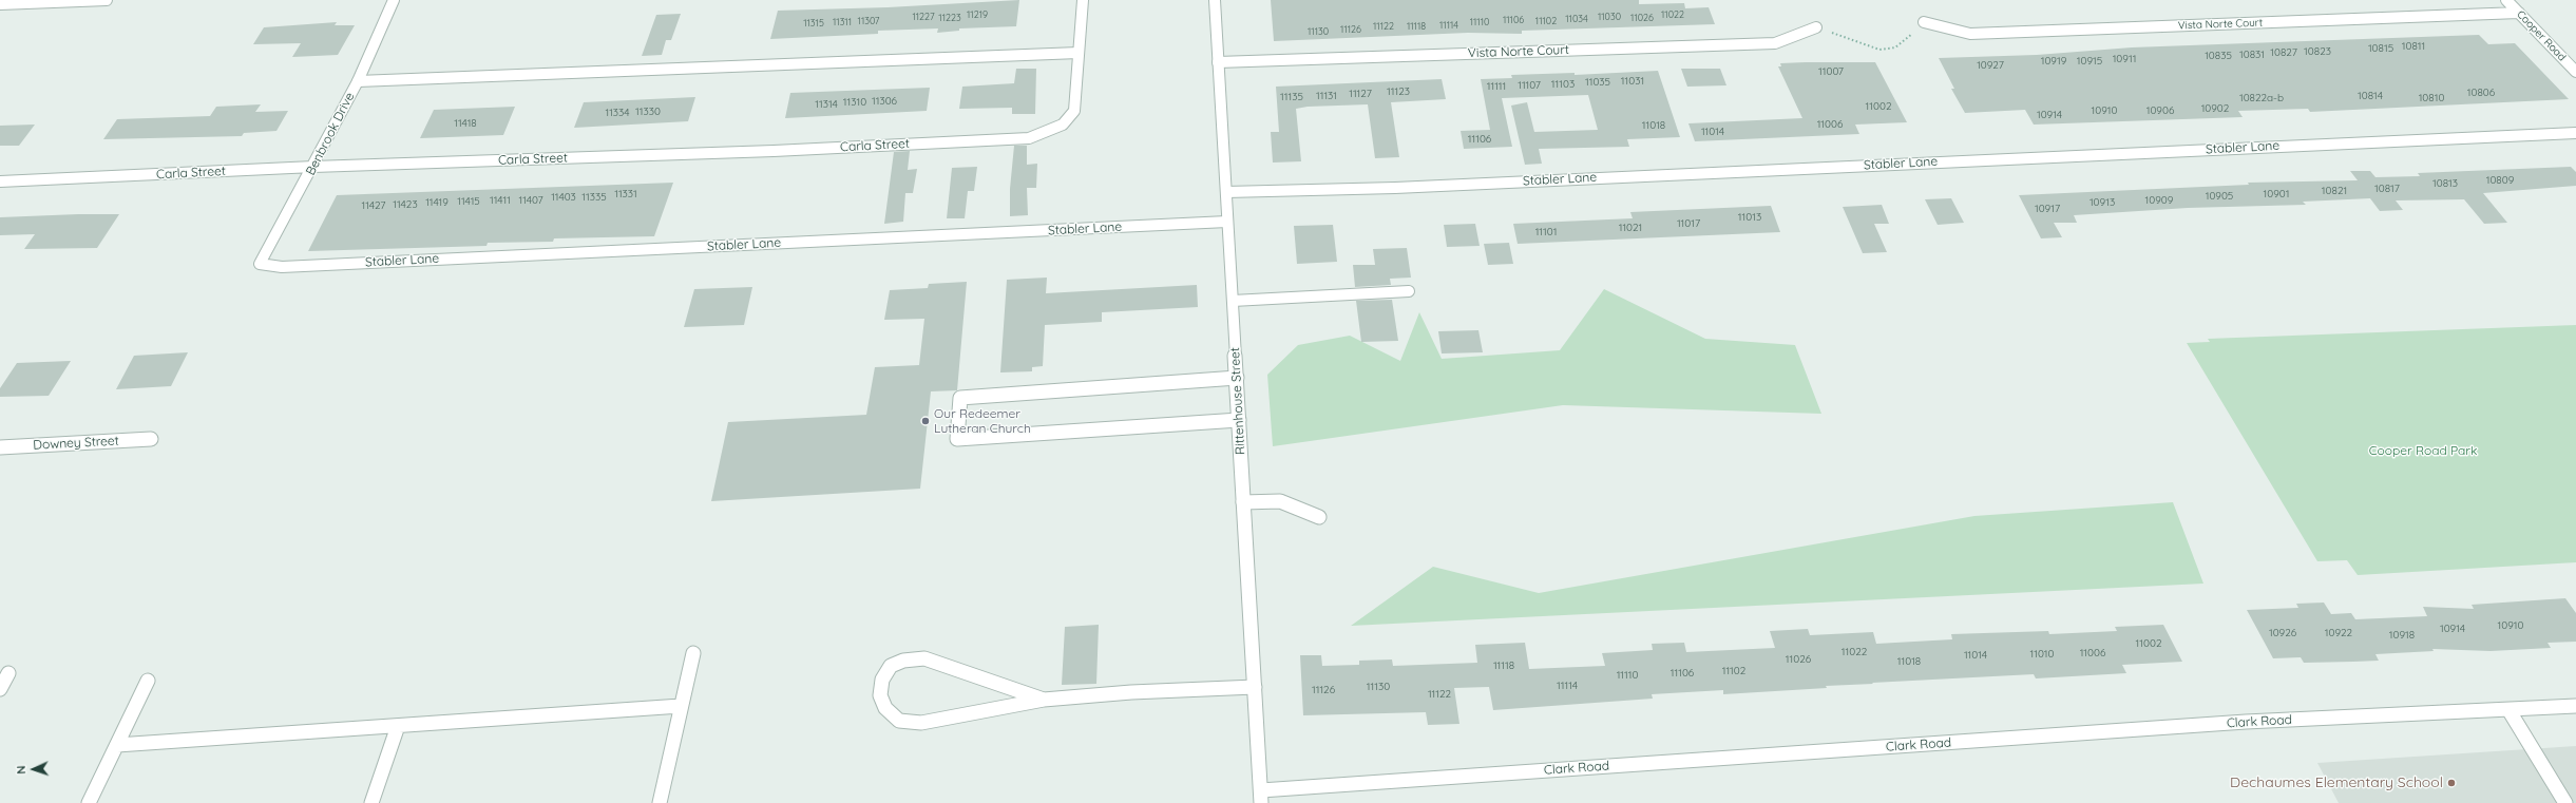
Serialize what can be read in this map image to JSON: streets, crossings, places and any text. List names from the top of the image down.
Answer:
{
  "streets": {
    "street": [
      "Vista Norte Court",
      "Cooper Road",
      "Benbrook Drive",
      "Carla Street",
      "Stabler Lane",
      "Rittenhouse Street",
      "Downey Street",
      "Clark Road"
    ]
  },
  "crossings": [
    ["Vista Norte Court", "Cooper Road"],
    ["Vista Norte Court", "Rittenhouse Street"],
    ["Benbrook Drive", "Carla Street"],
    ["Benbrook Drive", "Stabler Lane"],
    ["Stabler Lane", "Rittenhouse Street"],
    ["Rittenhouse Street", "Clark Road"]
  ],
  "parks": ["Cooper Road Park"],
  "places": ["Our Redeemer Lutheran Church", "Dechaumes Elementary School"],
  "house_numbers": [
    "11219",
    "11022",
    "11227",
    "11030",
    "11223",
    "11026",
    "11034",
    "11106",
    "11307",
    "11102",
    "11311",
    "11110",
    "11315",
    "11114",
    "11122",
    "11118",
    "11126",
    "11130",
    "10811",
    "10815",
    "10823",
    "10827",
    "10831",
    "10835",
    "10911",
    "10919",
    "10915",
    "10927",
    "11007",
    "11031",
    "11035",
    "11103",
    "11107",
    "11111",
    "11123",
    "10806",
    "11127",
    "11131",
    "10814",
    "11135",
    "10822a-b",
    "10810",
    "11306",
    "11310",
    "11314",
    "11002",
    "10902",
    "10910",
    "10906",
    "11330",
    "11334",
    "10914",
    "11418",
    "11006",
    "11018",
    "11014",
    "11106",
    "10809",
    "10813",
    "10817",
    "10821",
    "11331",
    "10901",
    "10905",
    "11403",
    "11335",
    "11411",
    "11407",
    "10909",
    "11415",
    "11419",
    "10913",
    "11423",
    "11427",
    "10917",
    "11013",
    "11017",
    "11021",
    "11101",
    "10910",
    "10914",
    "10926",
    "10922",
    "10918",
    "11002",
    "11022",
    "11006",
    "11010",
    "11014",
    "11026",
    "11018",
    "11118",
    "11102",
    "11106",
    "11110",
    "11114",
    "11130",
    "11126",
    "11122"
  ],
  "north": "left"
}
